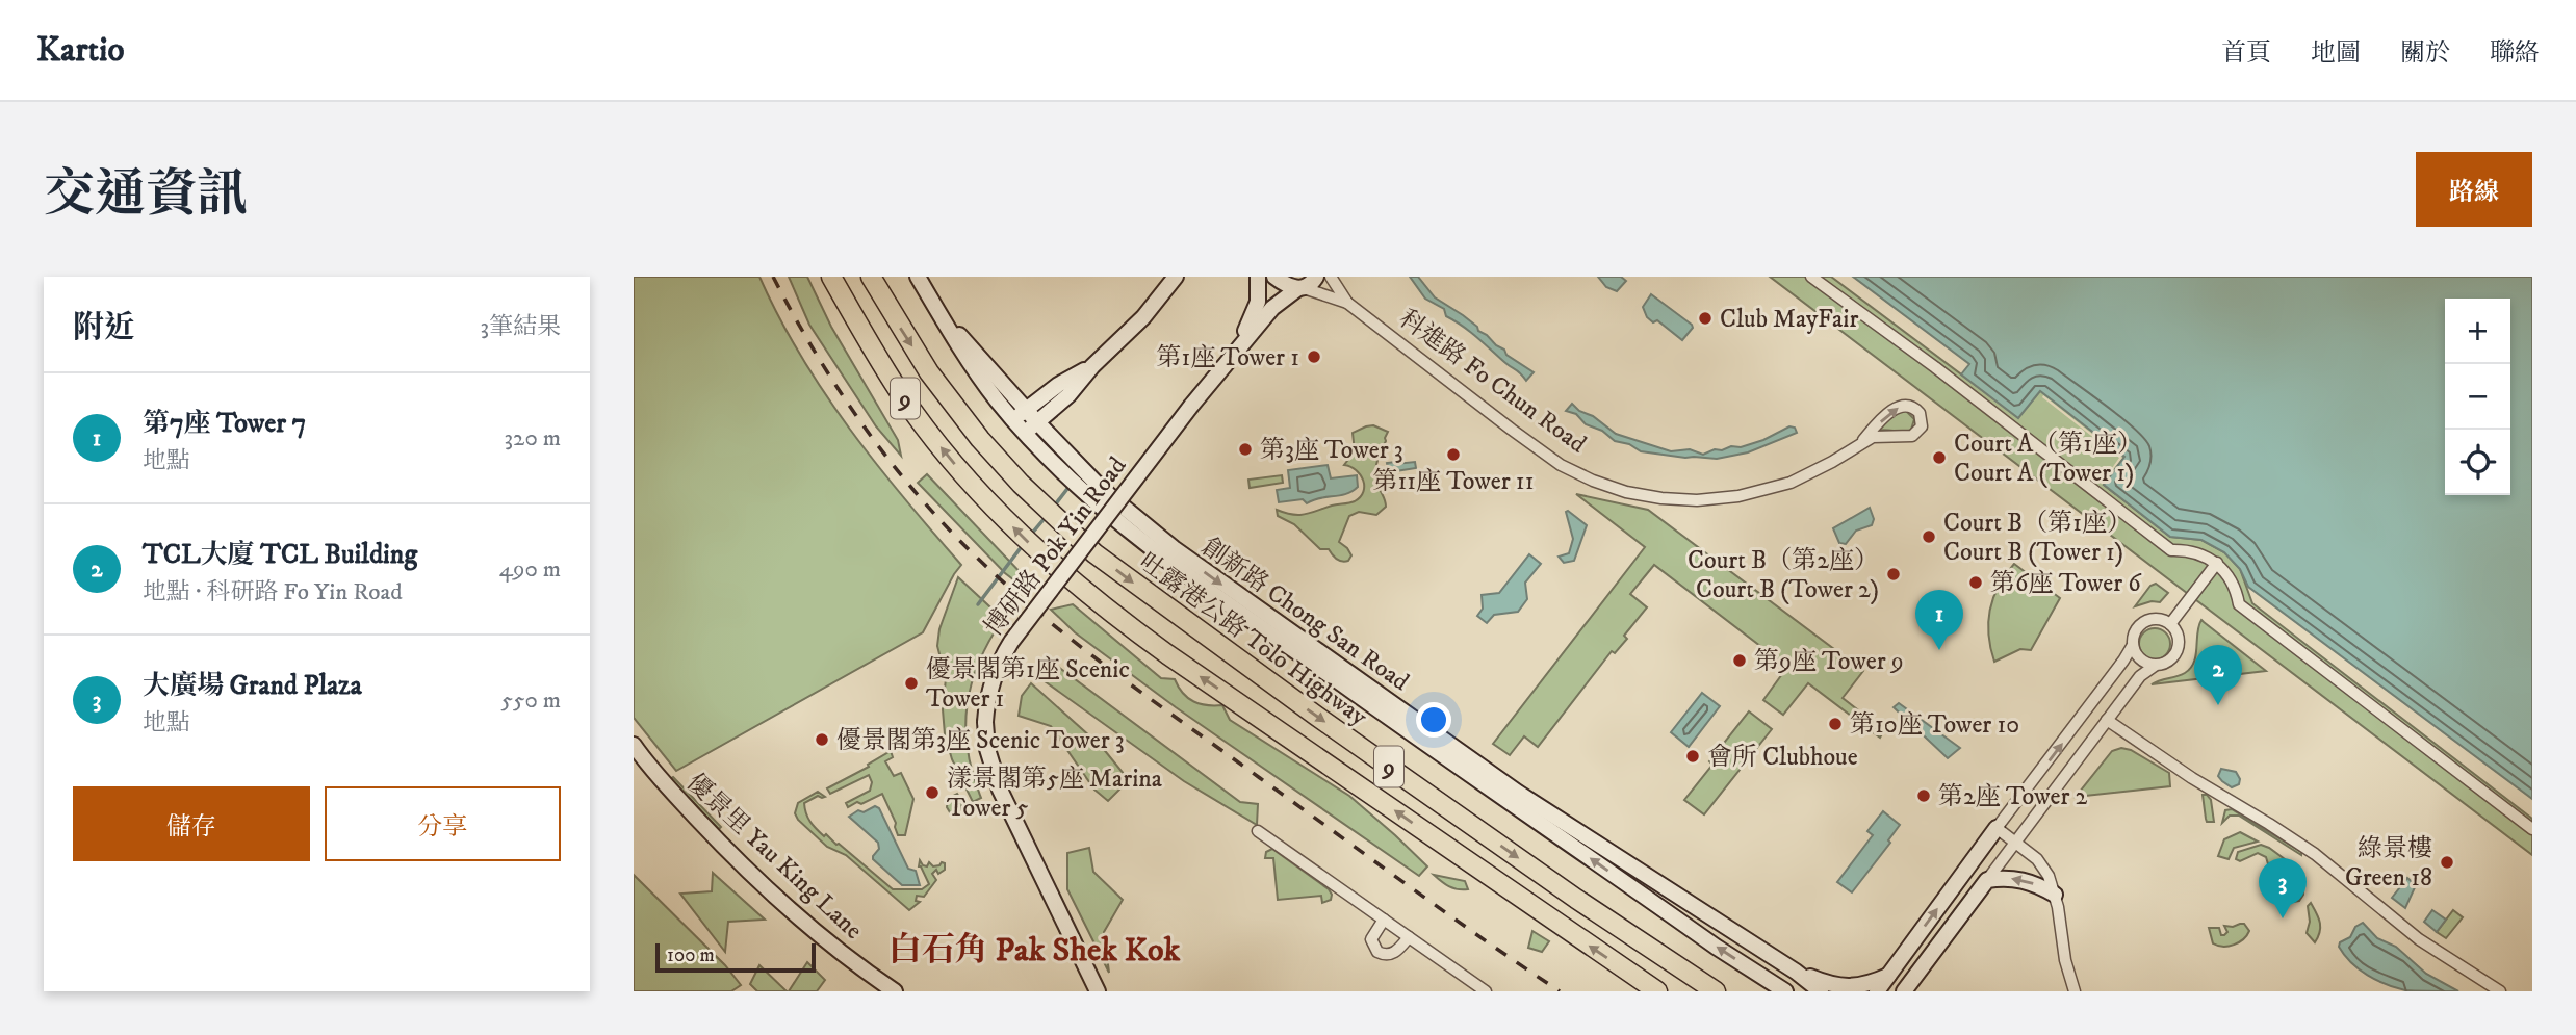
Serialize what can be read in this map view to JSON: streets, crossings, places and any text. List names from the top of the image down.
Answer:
{
  "streets": {
    "highway": ["9", "吐露港公路 Tolo Highway"],
    "main road": [
      "科進路 Fo Chun Road",
      "博研路 Pok Yin Road",
      "創新路 Chong San Road",
      "優景里 Yau King Lane"
    ]
  },
  "crossings": [
    ["科進路 Fo Chun Road", "博研路 Pok Yin Road"]
  ],
  "districts": ["白石角 Pak Shek Kok"],
  "places": [
    "Club MayFair",
    "第1座 Tower 1",
    "第3座 Tower 3",
    "第11座 Tower 11",
    "Court A（第1座） Court A (Tower 1)",
    "Court B（第1座） Court B (Tower 1)",
    "Court B（第2座） Court B (Tower 2)",
    "第6座 Tower 6",
    "第9座 Tower 9",
    "優景閣第1座 Scenic Tower 1",
    "第10座 Tower 10",
    "優景閣第3座 Scenic Tower 3",
    "會所 Clubhoue",
    "漾景閣第5座 Marina Tower 5",
    "第2座 Tower 2",
    "綠景樓 Green 18"
  ],
  "scale_bar": "100 m",
  "page": {
    "header": "Kartio",
    "nav": [
      "首頁",
      "地圖",
      "關於",
      "聯絡"
    ],
    "title": "交通資訊",
    "buttons": [
      "路線",
      ["儲存", "分享"]
    ],
    "heading": ["附近", "3筆結果"],
    "map_buttons": ["+", "−"],
    "list": [
      {
        "mark": "1",
        "name": "第7座 Tower 7",
        "note": "地點",
        "value": "320 m"
      },
      {
        "mark": "2",
        "name": "TCL大廈 TCL Building",
        "note": "地點 · 科研路 Fo Yin Road",
        "value": "490 m"
      },
      {
        "mark": "3",
        "name": "大廣場 Grand Plaza",
        "note": "地點",
        "value": "550 m"
      }
    ],
    "pins": ["1", "2", "3"],
    "scale": "100 m"
  }
}
